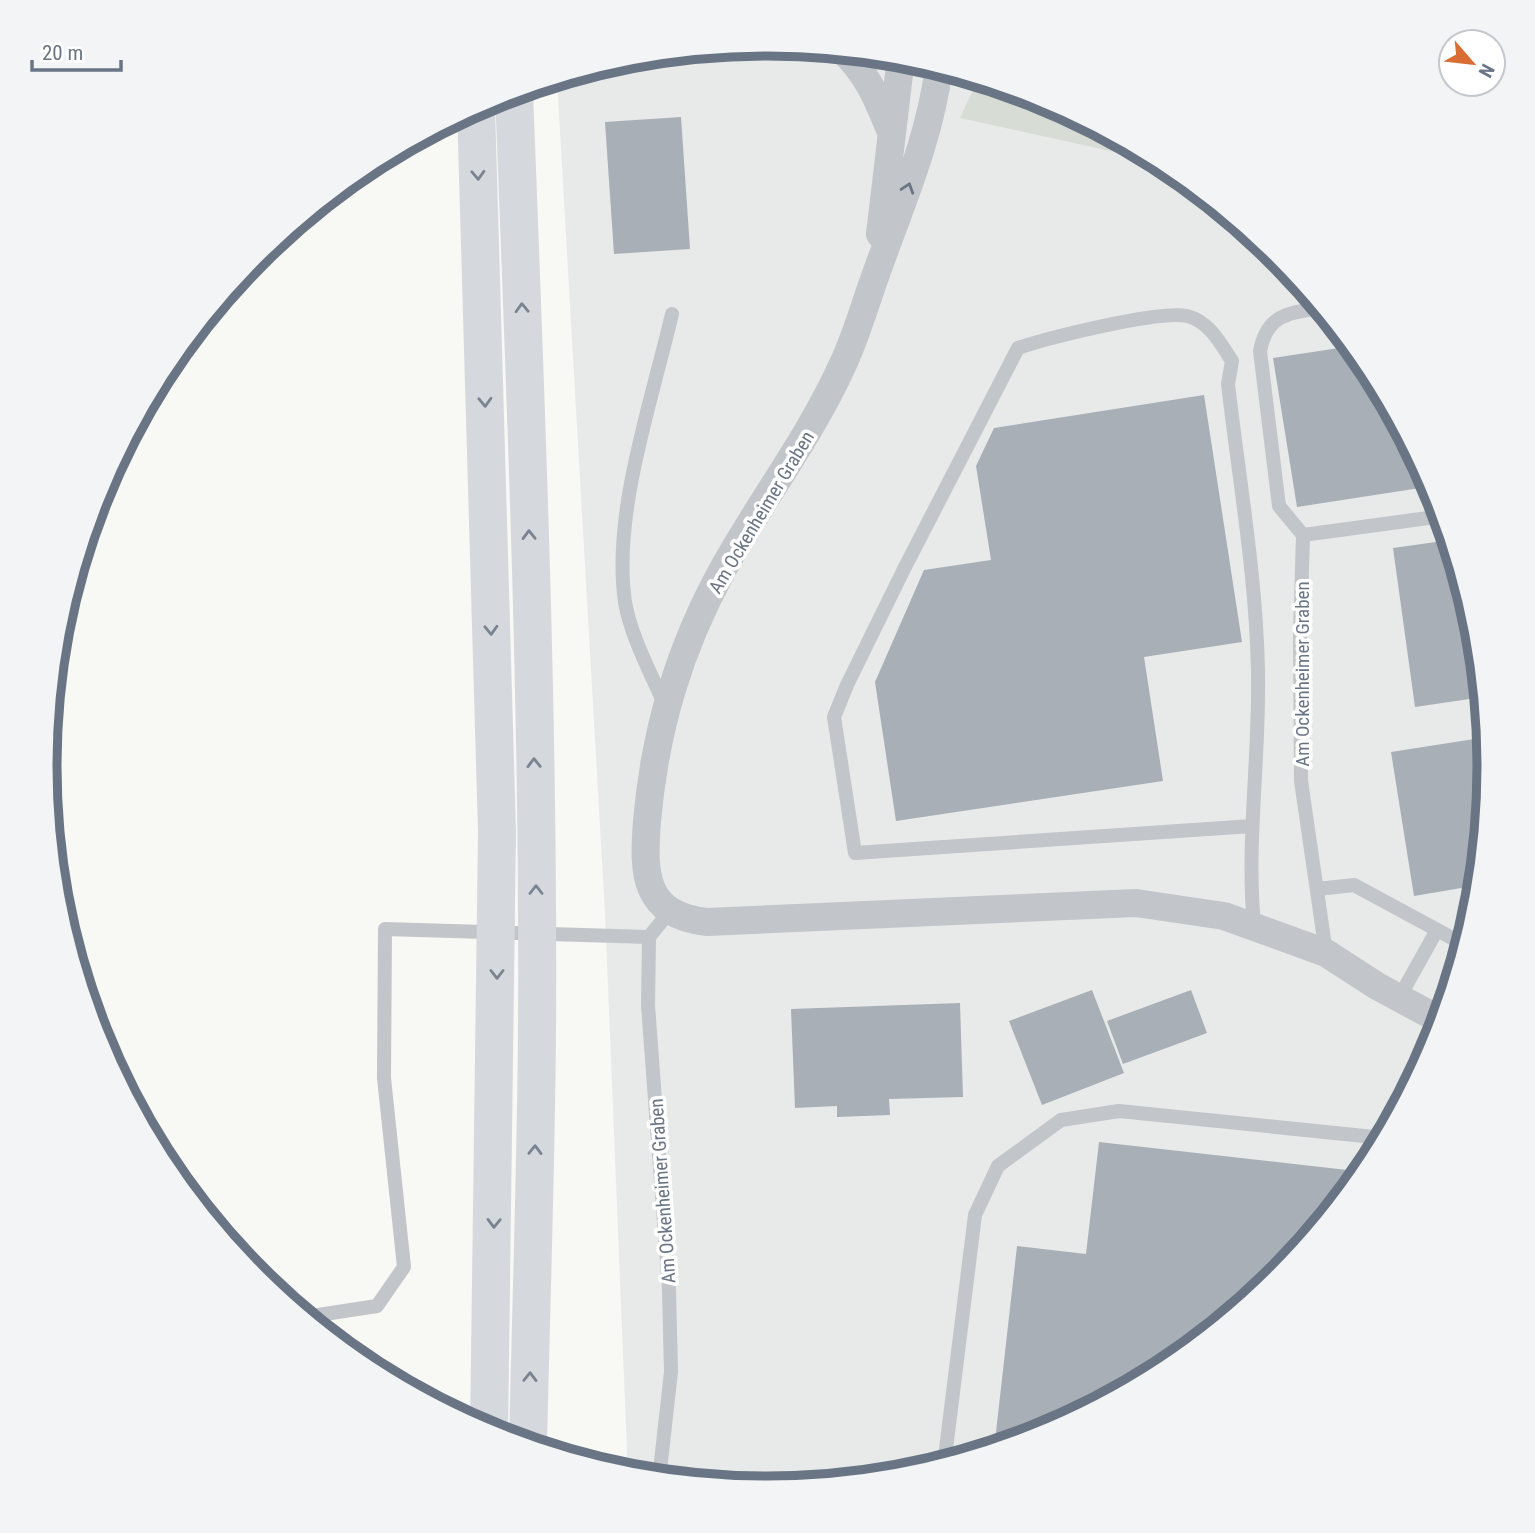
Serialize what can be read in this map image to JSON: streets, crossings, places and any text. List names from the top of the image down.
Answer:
{
  "streets": {
    "street": ["Am Ockenheimer Graben"]
  },
  "scale_bar": "20 m",
  "north": "bottom right"
}
